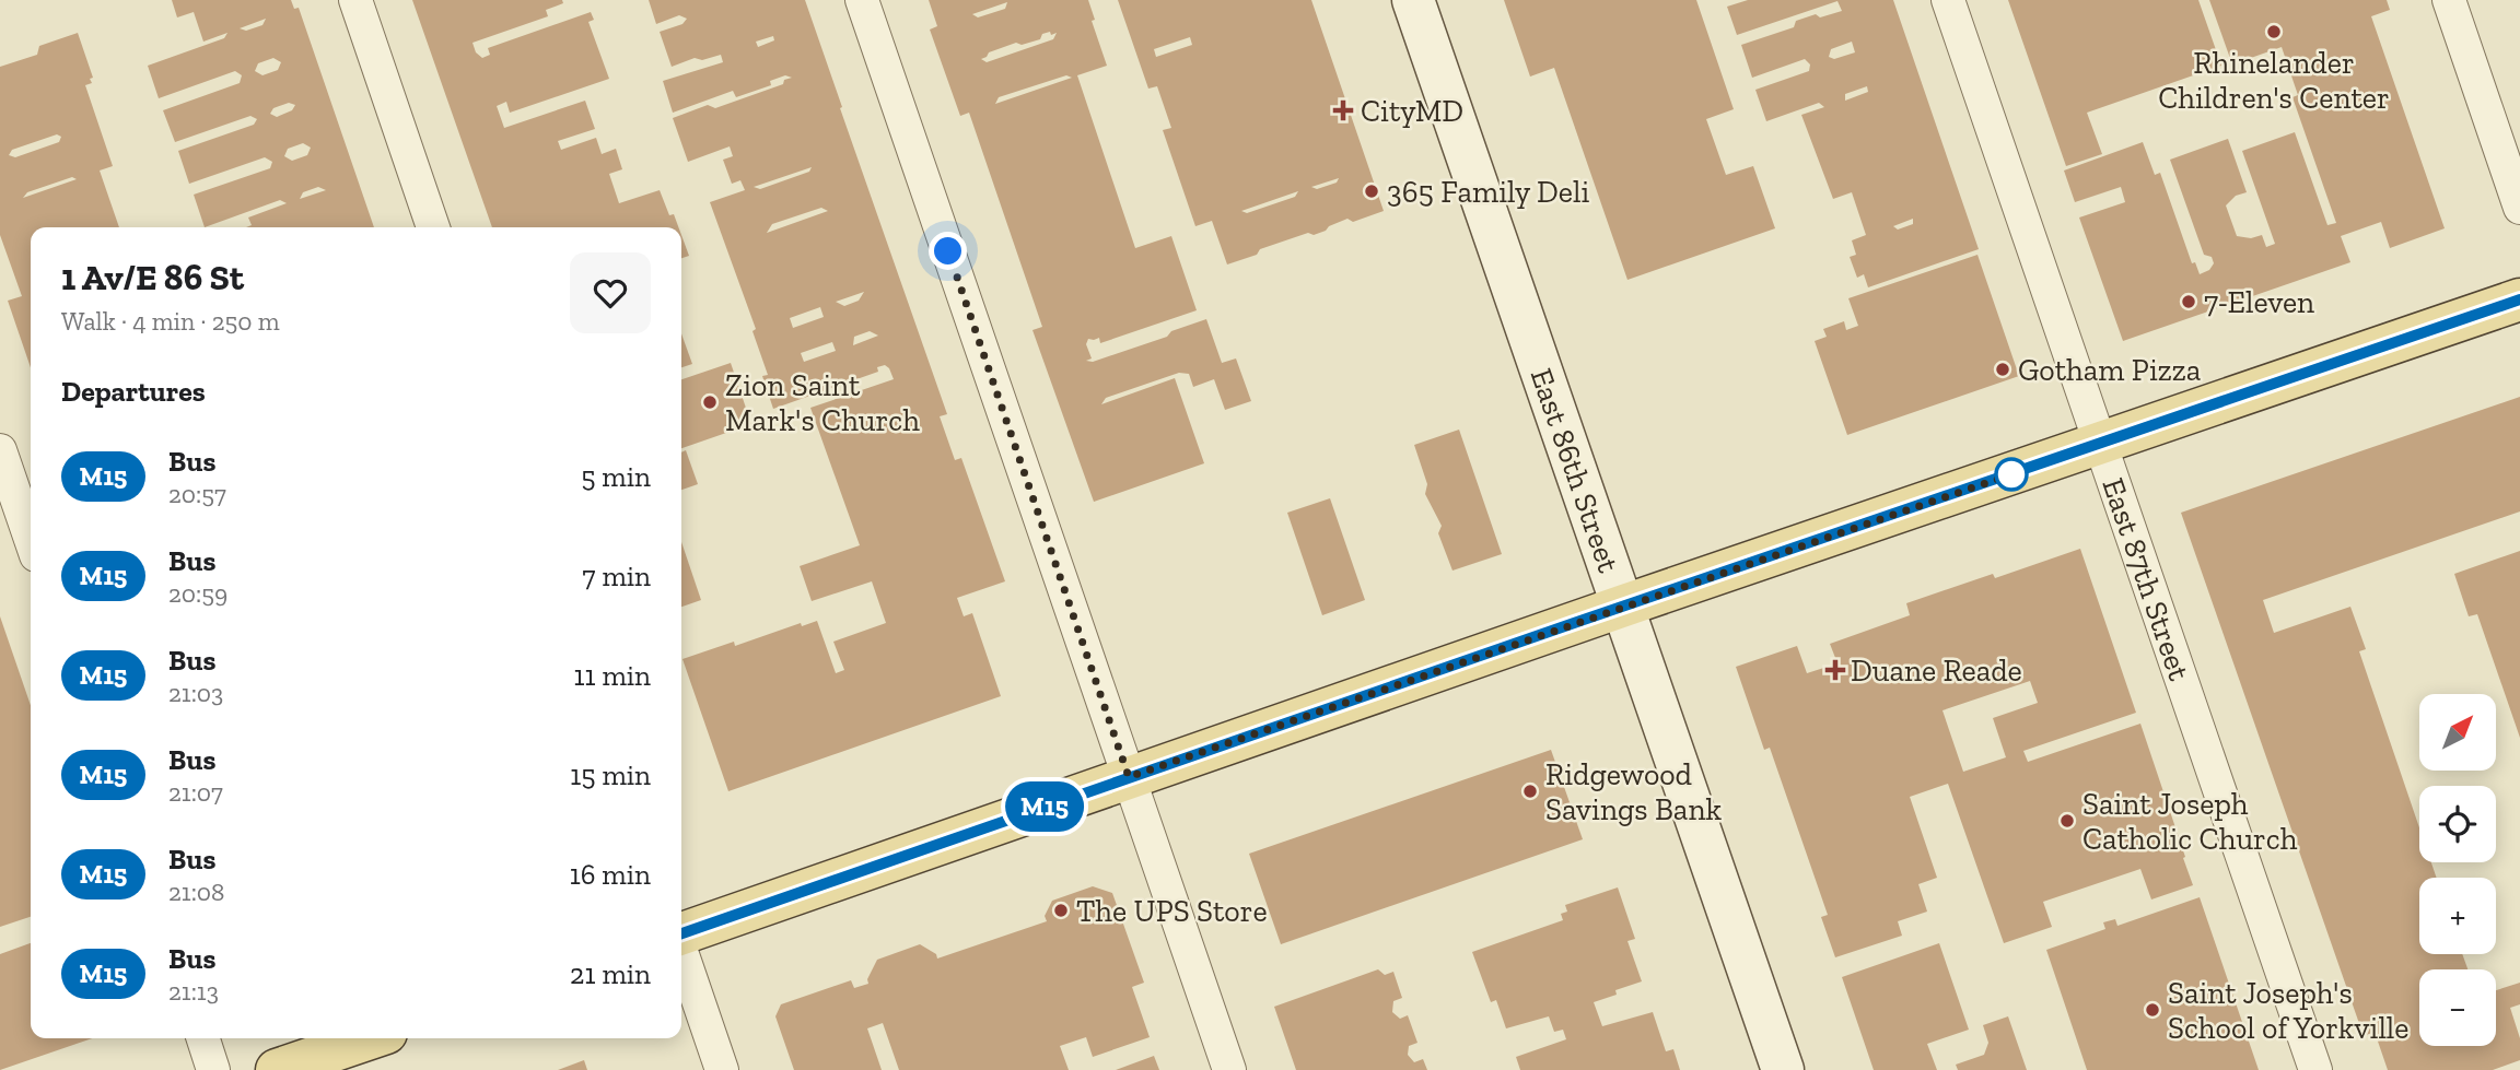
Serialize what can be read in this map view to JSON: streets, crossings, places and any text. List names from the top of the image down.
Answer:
{
  "streets": {
    "main road": ["East 86th Street"],
    "street": ["East 87th Street"]
  },
  "places": {
    "other": [
      "Rhinelander Children's Center",
      "365 Family Deli",
      "7-Eleven",
      "Gotham Pizza",
      "Zion Saint Mark's Church",
      "Ridgewood Savings Bank",
      "Saint Joseph Catholic Church",
      "The UPS Store",
      "Saint Joseph's School of Yorkville"
    ],
    "health": ["CityMD", "Duane Reade"]
  },
  "lines": ["bus line M15"],
  "north": "top right",
  "page": {
    "on_map": "M15",
    "heading": [
      ["1 Av/E 86 St", "Walk · 4 min · 250 m"],
      "Departures"
    ],
    "list": [
      {
        "mark": "M15",
        "name": "Bus",
        "note": "20:57",
        "value": "5 min"
      },
      {
        "mark": "M15",
        "name": "Bus",
        "note": "20:59",
        "value": "7 min"
      },
      {
        "mark": "M15",
        "name": "Bus",
        "note": "21:03",
        "value": "11 min"
      },
      {
        "mark": "M15",
        "name": "Bus",
        "note": "21:07",
        "value": "15 min"
      },
      {
        "mark": "M15",
        "name": "Bus",
        "note": "21:08",
        "value": "16 min"
      },
      {
        "mark": "M15",
        "name": "Bus",
        "note": "21:13",
        "value": "21 min"
      }
    ],
    "map_buttons": ["+", "−"]
  }
}
